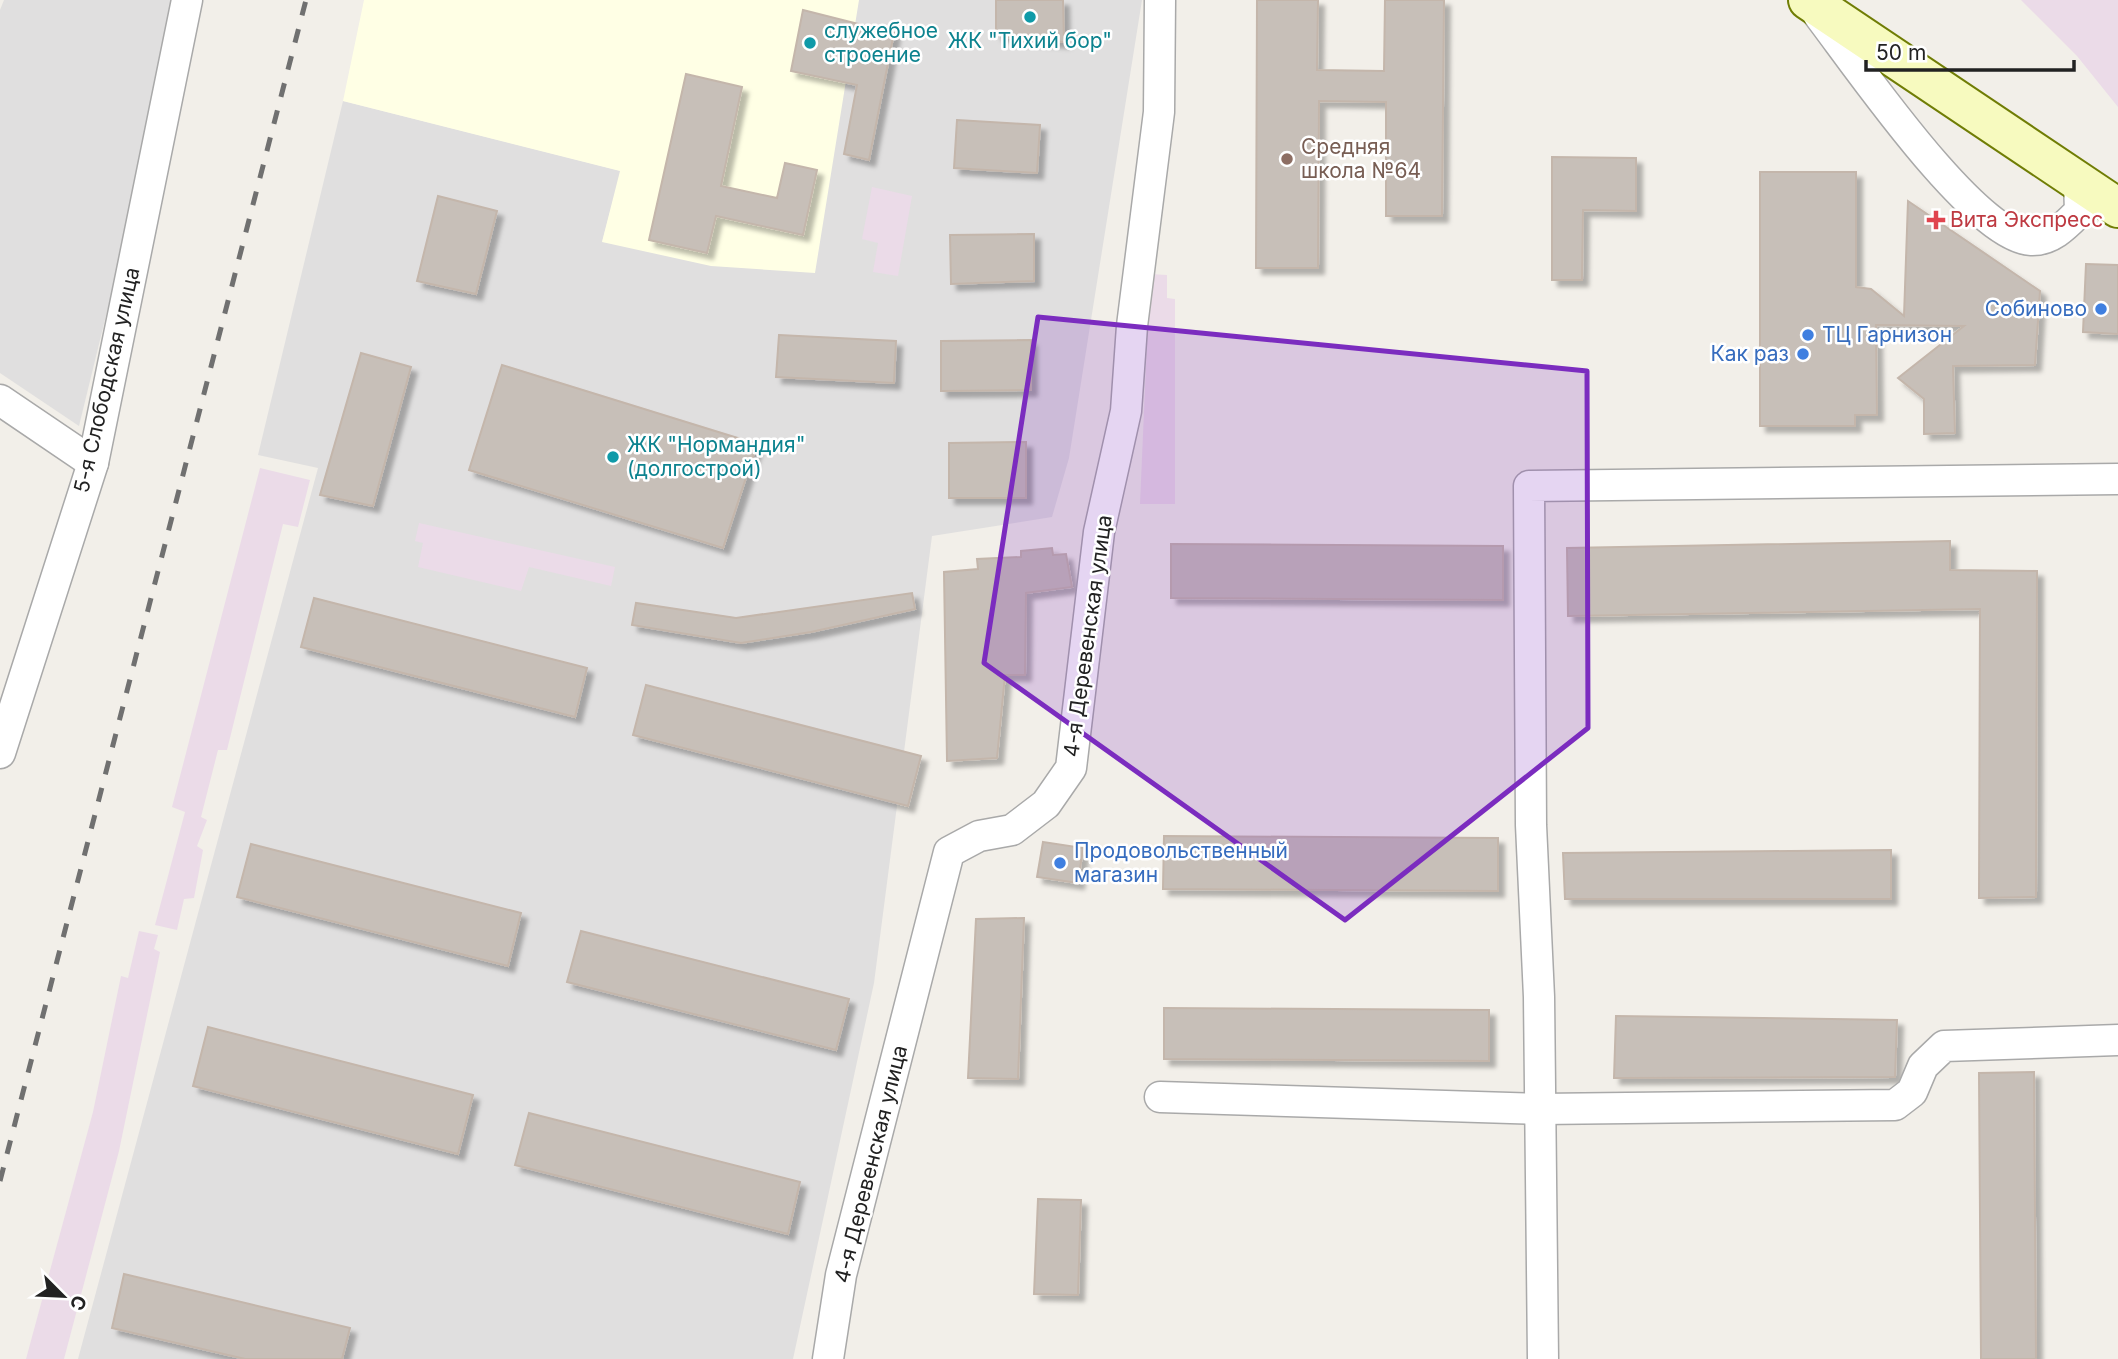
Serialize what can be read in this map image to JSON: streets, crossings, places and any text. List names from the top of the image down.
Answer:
{
  "streets": {
    "street": ["5-я Слободская улица", "4-я Деревенская улица"]
  },
  "places": {
    "other": [
      "ЖК \"Тихий бор\"",
      "служебное строение",
      "Средняя школа №64",
      "Собиново",
      "ТЦ Гарнизон",
      "Как раз",
      "ЖК \"Нормандия\" (долгострой)",
      "Продовольственный магазин"
    ],
    "health": ["Вита Экспресс"]
  },
  "scale_bar": "50 m",
  "north": "bottom right"
}
